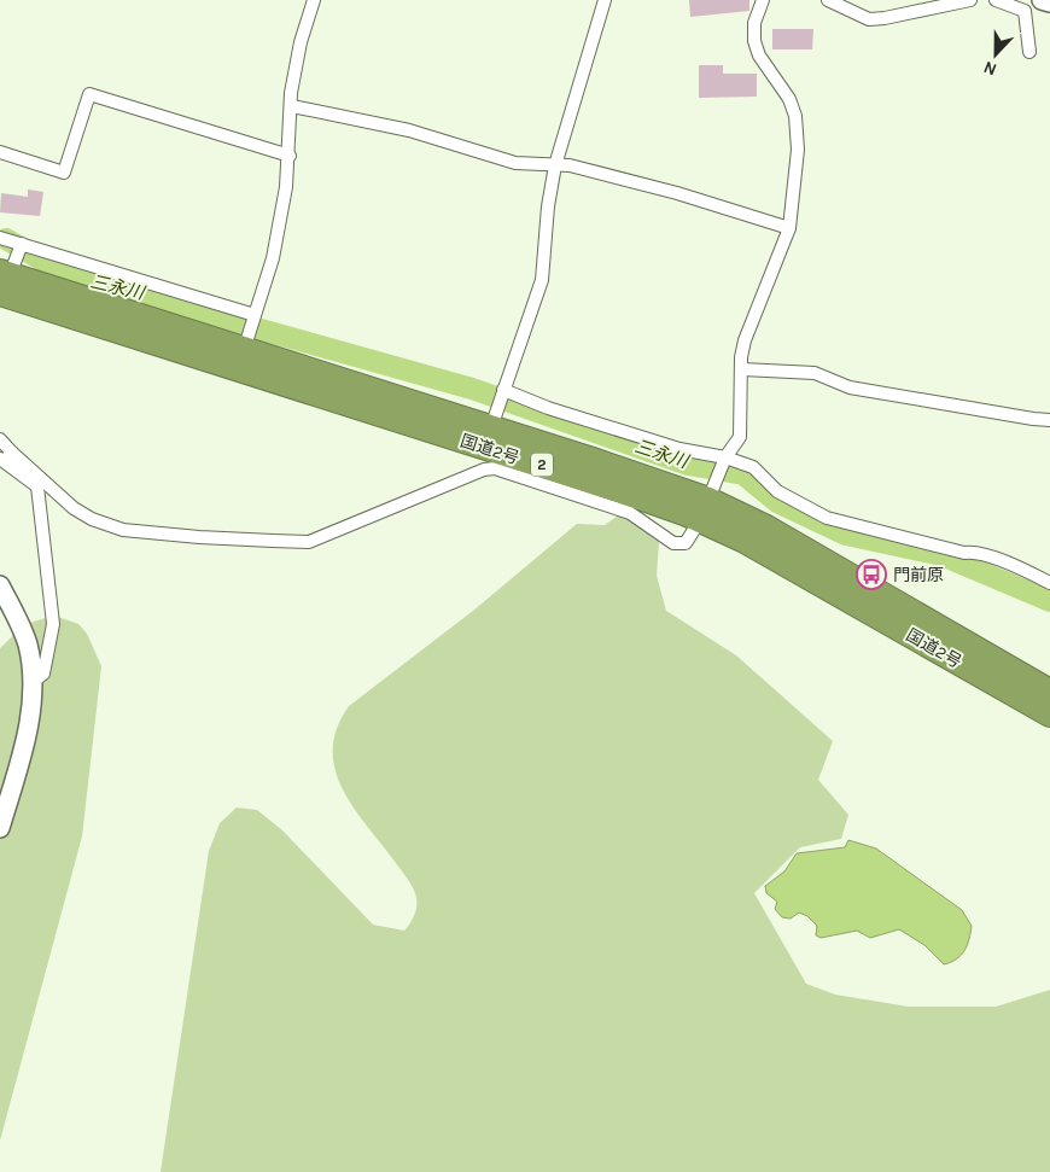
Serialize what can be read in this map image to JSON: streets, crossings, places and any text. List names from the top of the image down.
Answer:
{
  "streets": {
    "highway": ["国道2号", "2"]
  },
  "water": ["三永川"],
  "places": {
    "bus stop": ["門前原"]
  },
  "north": "bottom"
}
